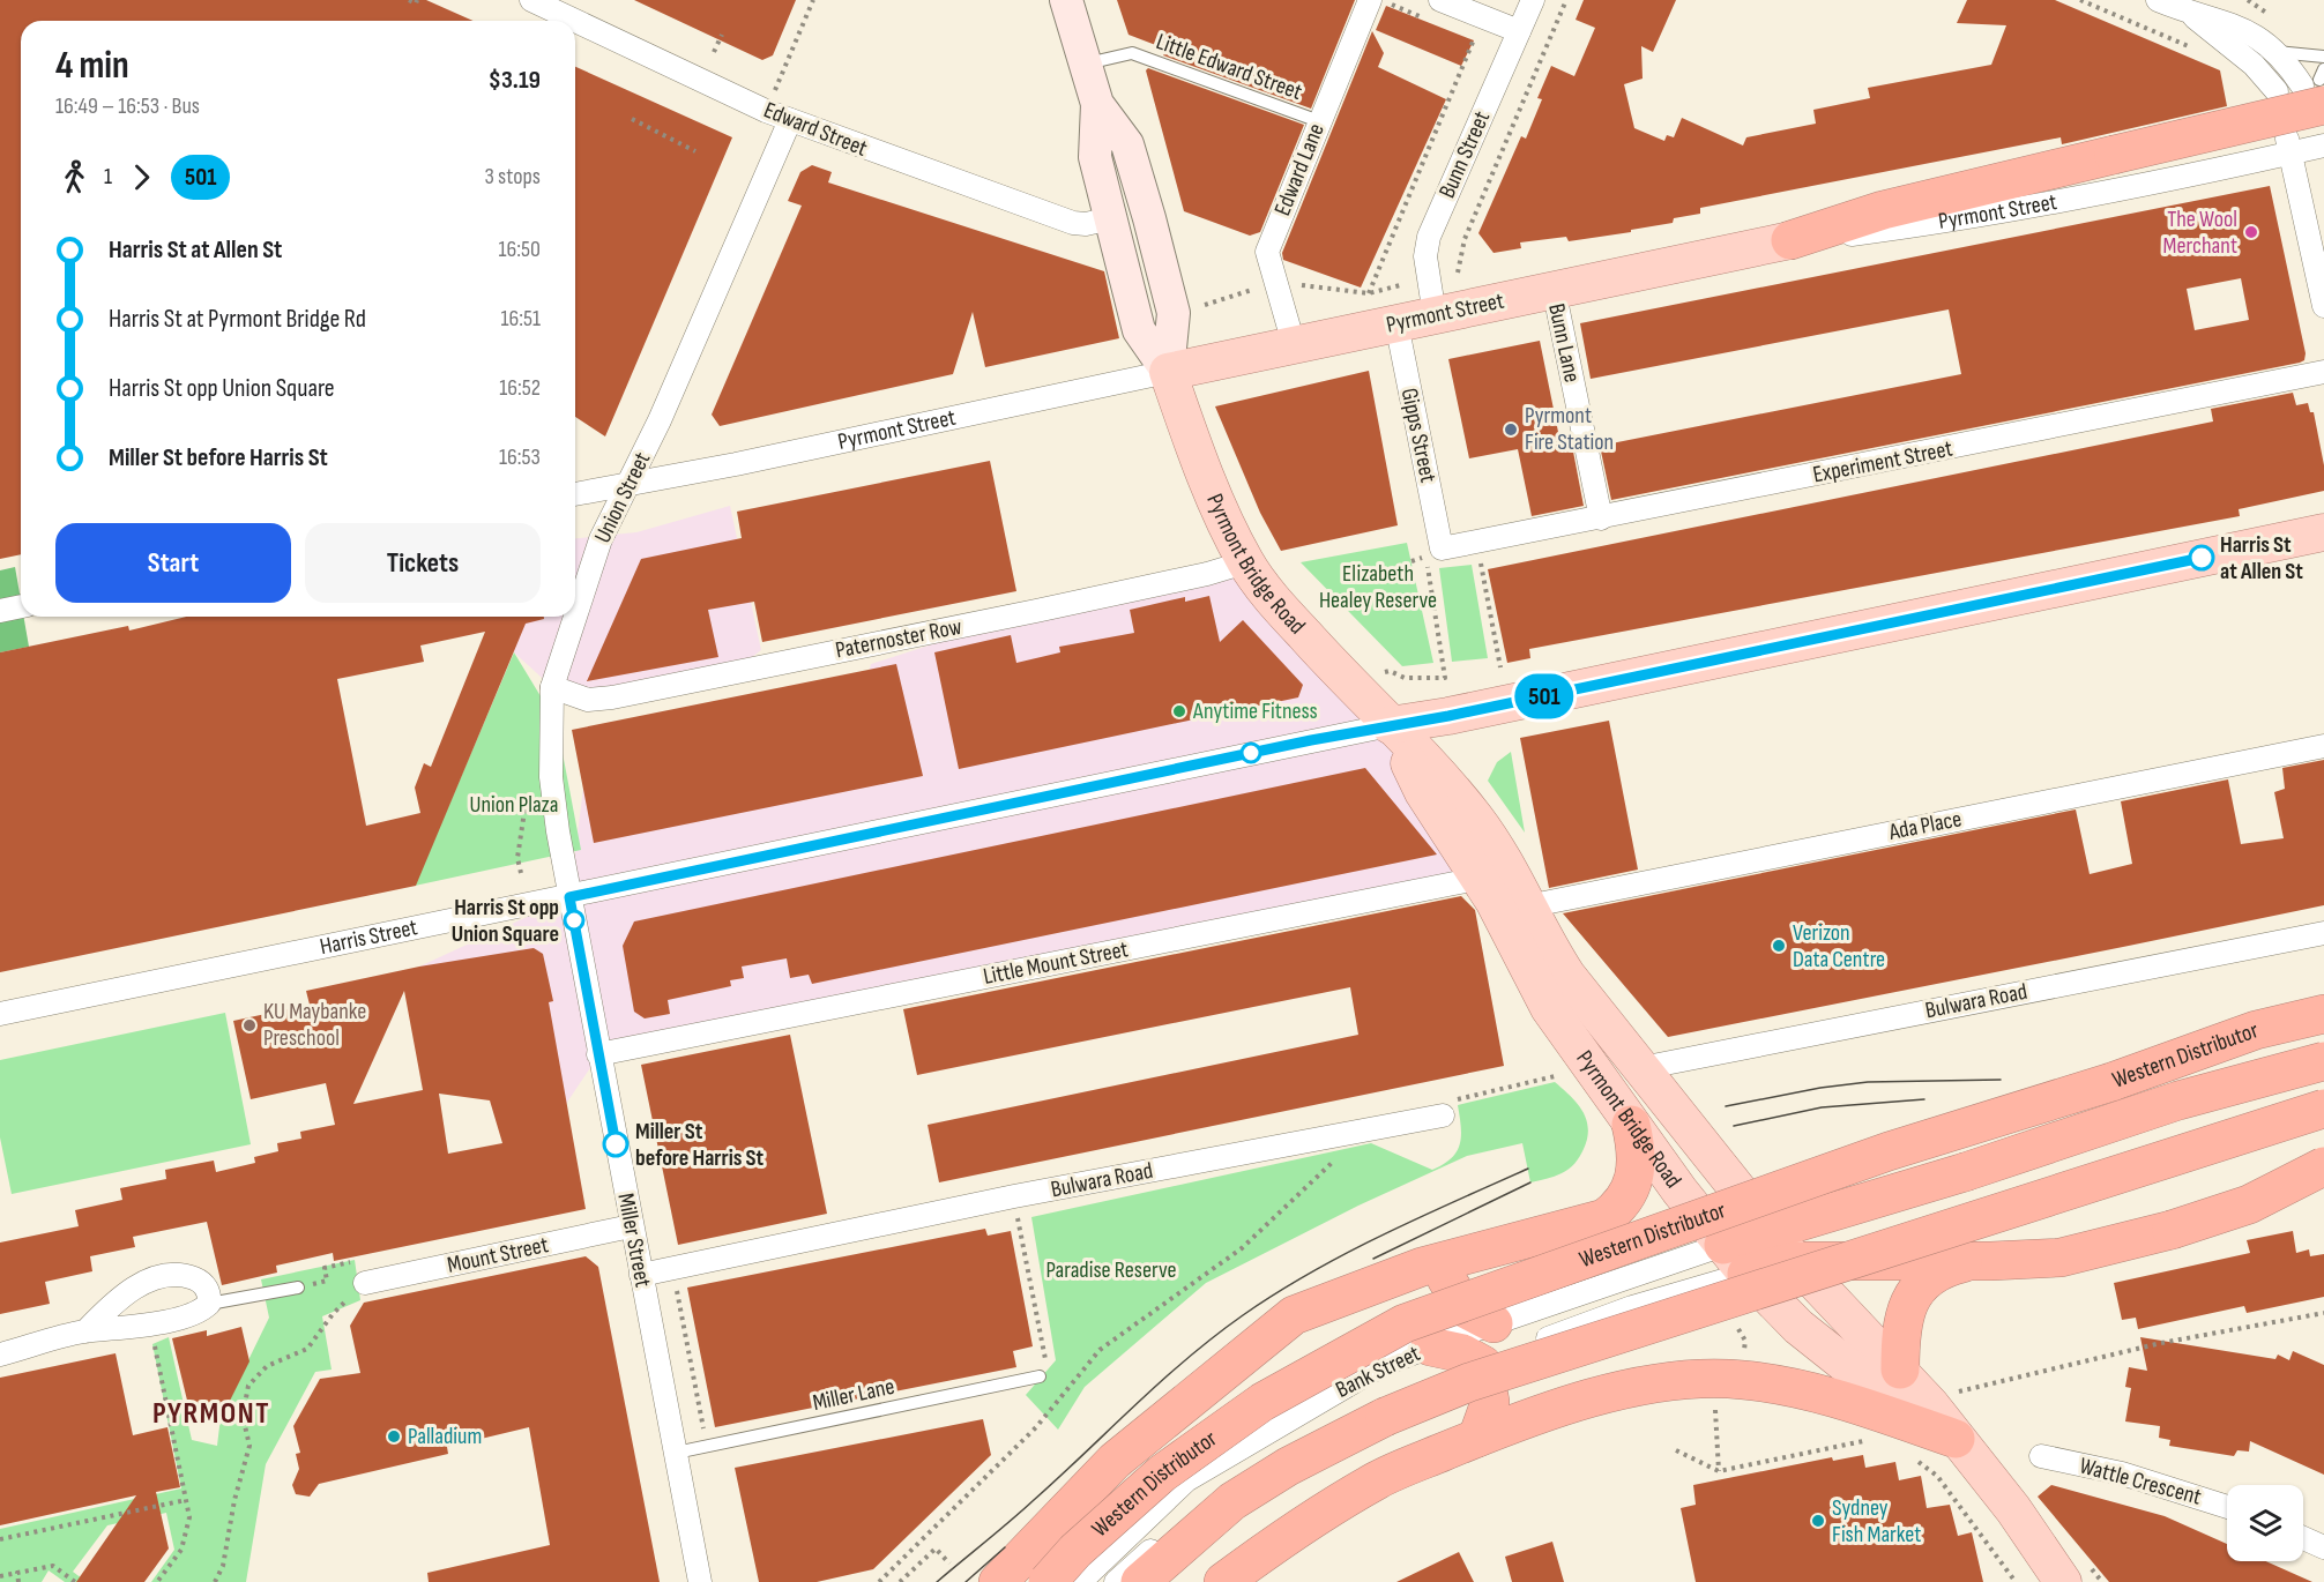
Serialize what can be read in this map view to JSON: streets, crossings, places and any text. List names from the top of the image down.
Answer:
{
  "streets": {
    "highway": ["Western Distributor"],
    "main road": ["Pyrmont Street", "Pyrmont Bridge Road", "Harris Street"],
    "street": [
      "Edward Street",
      "Bunn Street",
      "Edward Lane",
      "Bunn Lane",
      "Gipps Street",
      "Experiment Street",
      "Union Street",
      "Paternoster Row",
      "Ada Place",
      "Little Mount Street",
      "Bulwara Road",
      "Miller Street",
      "Mount Street",
      "Bank Street",
      "Wattle Crescent"
    ],
    "lane": ["Little Edward Street", "Miller Lane"]
  },
  "crossings": [
    ["Little Edward Street", "Edward Lane"],
    ["Little Edward Street", "Pyrmont Bridge Road"],
    ["Edward Street", "Union Street"],
    ["Edward Street", "Pyrmont Bridge Road"],
    ["Bunn Street", "Pyrmont Street"],
    ["Edward Lane", "Pyrmont Street"],
    ["Pyrmont Street", "Bunn Lane"],
    ["Pyrmont Street", "Gipps Street"],
    ["Pyrmont Street", "Union Street"],
    ["Pyrmont Street", "Pyrmont Bridge Road"],
    ["Bunn Lane", "Experiment Street"],
    ["Gipps Street", "Experiment Street"],
    ["Union Street", "Paternoster Row"],
    ["Union Street", "Harris Street"],
    ["Union Street", "Miller Street"],
    ["Pyrmont Bridge Road", "Paternoster Row"],
    ["Pyrmont Bridge Road", "Ada Place"],
    ["Pyrmont Bridge Road", "Harris Street"],
    ["Pyrmont Bridge Road", "Little Mount Street"],
    ["Pyrmont Bridge Road", "Bulwara Road"],
    ["Pyrmont Bridge Road", "Bank Street"],
    ["Harris Street", "Miller Street"],
    ["Little Mount Street", "Miller Street"],
    ["Bulwara Road", "Miller Street"],
    ["Miller Street", "Mount Street"],
    ["Miller Street", "Miller Lane"]
  ],
  "districts": ["PYRMONT"],
  "parks": ["Elizabeth Healey Reserve", "Union Plaza", "Paradise Reserve"],
  "places": [
    "The Wool Merchant",
    "Pyrmont Fire Station",
    "Harris St at Allen St",
    "Anytime Fitness",
    "Harris St opp Union Square",
    "Verizon Data Centre",
    "KU Maybanke Preschool",
    "Miller St before Harris St",
    "Palladium",
    "Sydney Fish Market"
  ],
  "lines": ["bus line 501"],
  "page": {
    "on_map": "501",
    "heading": ["4 min", "16:49 – 16:53 · Bus", "$3.19"],
    "legs": ["1", "501", "3 stops"],
    "list": [
      {
        "name": "Harris St at Allen St",
        "value": "16:50"
      },
      {
        "name": "Harris St at Pyrmont Bridge Rd",
        "value": "16:51"
      },
      {
        "name": "Harris St opp Union Square",
        "value": "16:52"
      },
      {
        "name": "Miller St before Harris St",
        "value": "16:53"
      }
    ],
    "buttons": ["Start", "Tickets"]
  }
}
